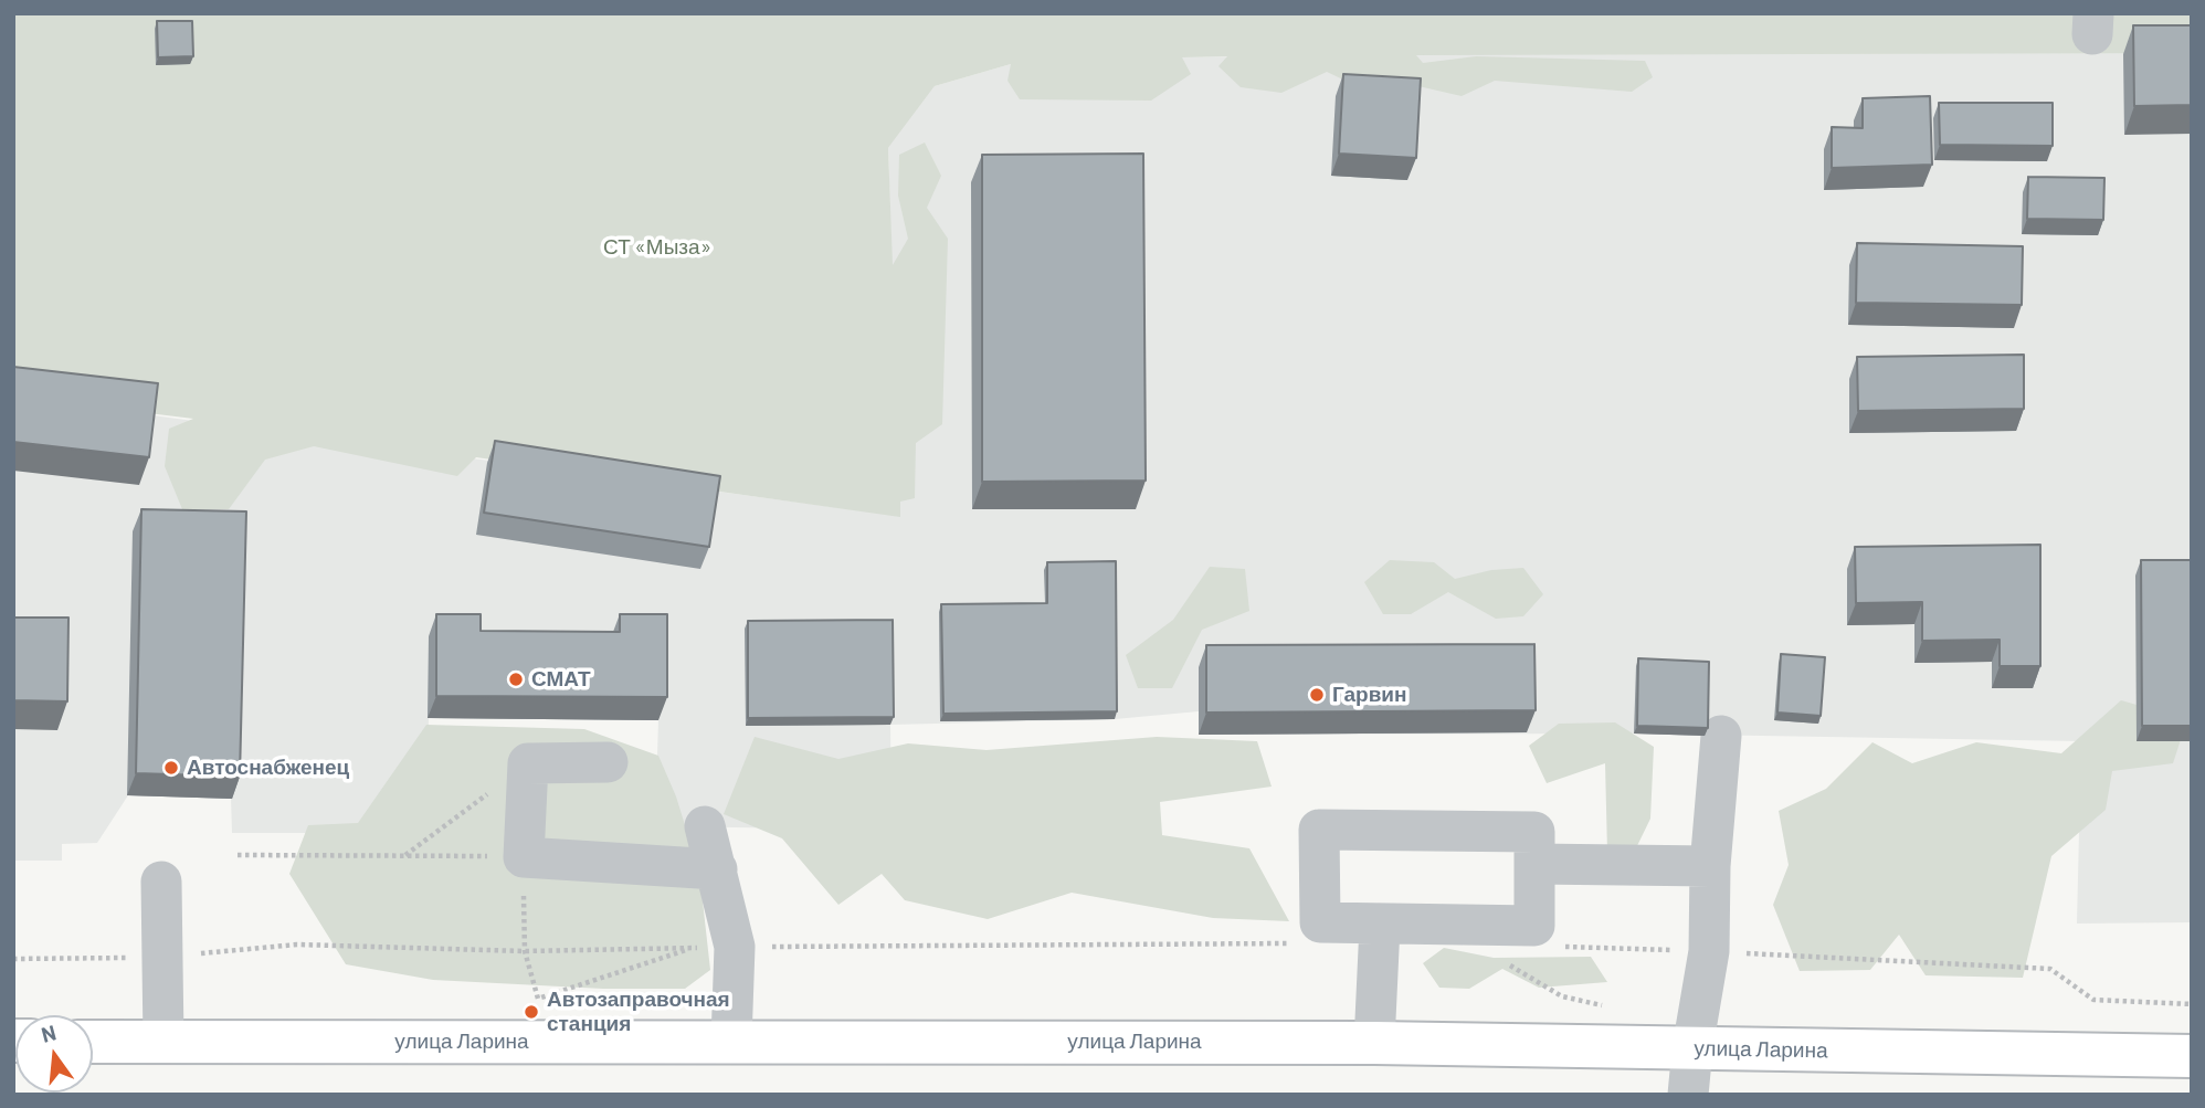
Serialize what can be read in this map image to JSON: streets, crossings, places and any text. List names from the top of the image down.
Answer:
{
  "streets": {
    "main road": ["улица Ларина"]
  },
  "parks": ["СТ «Мыза»"],
  "places": [
    "СМАТ",
    "Гарвин",
    "Автоснабженец",
    "Автозаправочная станция"
  ],
  "north": "top"
}
